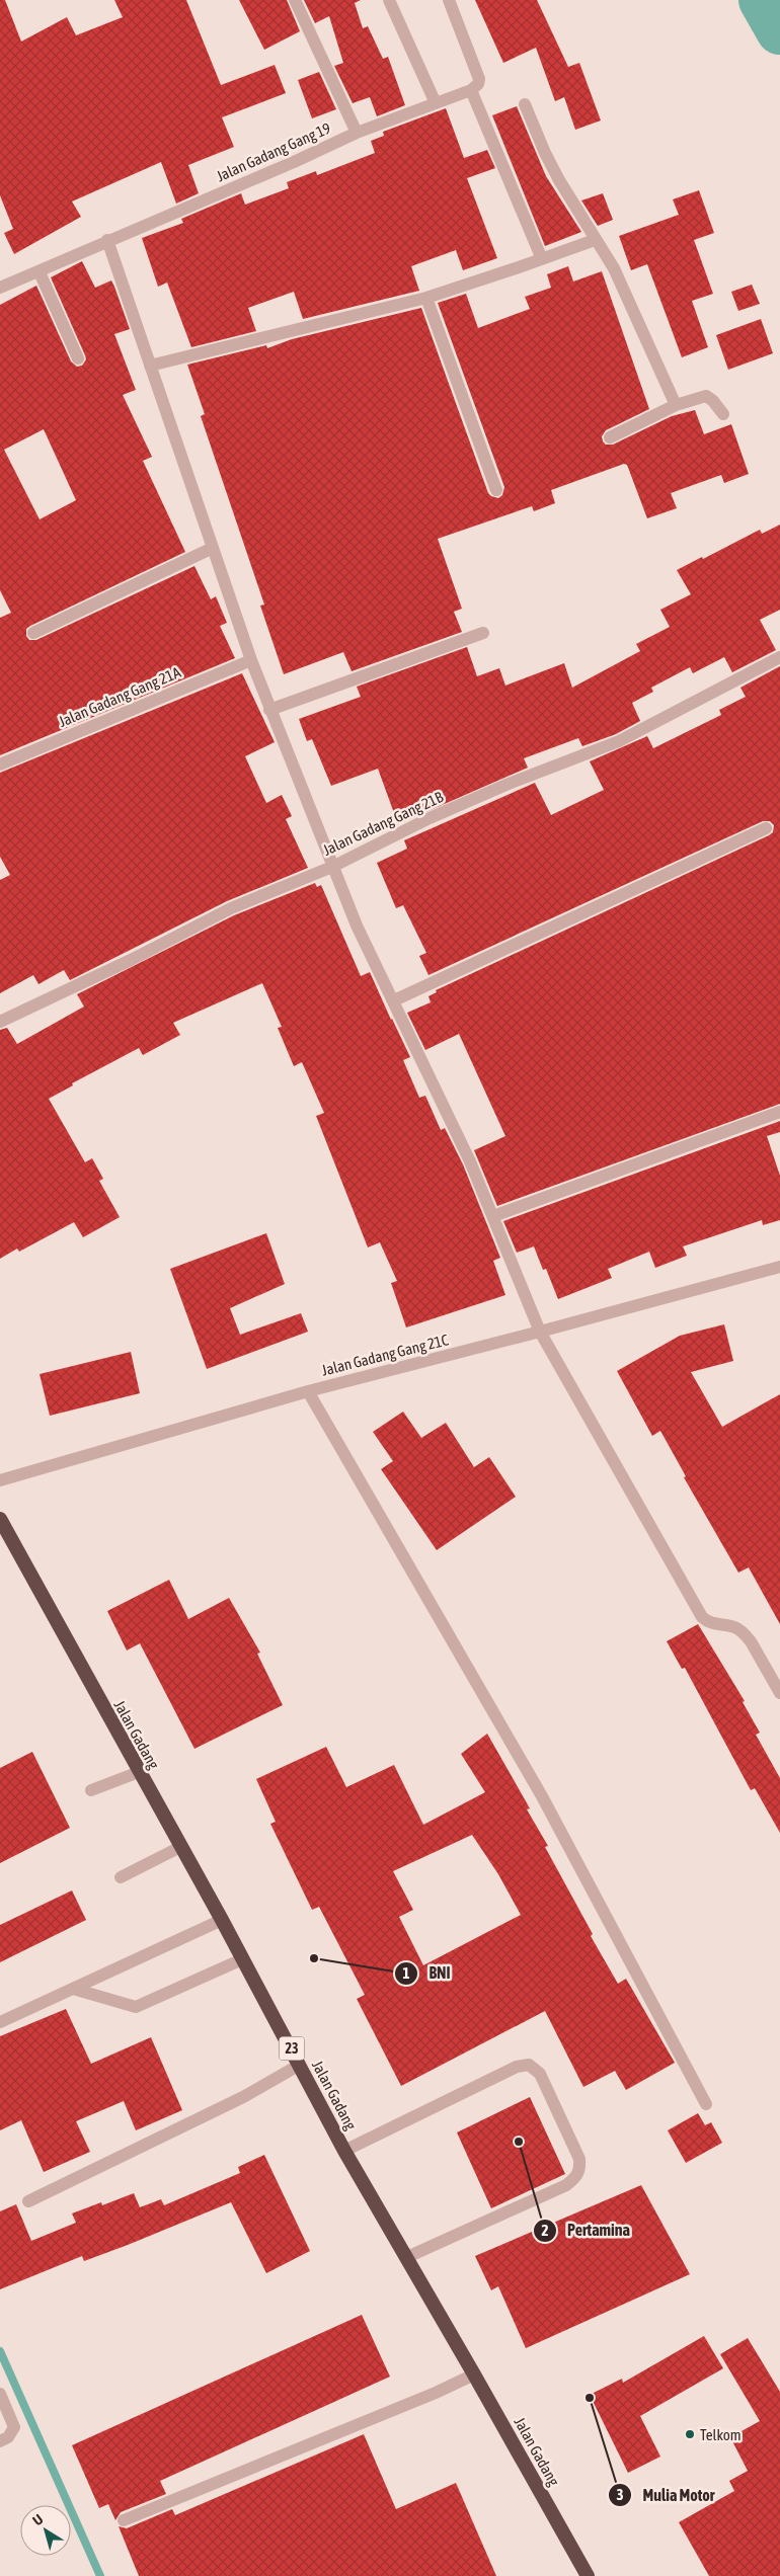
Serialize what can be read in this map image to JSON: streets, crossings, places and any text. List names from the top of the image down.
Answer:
{
  "streets": {
    "highway": ["Jalan Gadang", "23"],
    "street": [
      "Jalan Gadang Gang 19",
      "Jalan Gadang Gang 21A",
      "Jalan Gadang Gang 21B",
      "Jalan Gadang Gang 21C"
    ]
  },
  "places": [
    "BNI",
    "Pertamina",
    "Mulia Motor",
    "Telkom"
  ],
  "north": "top left"
}
